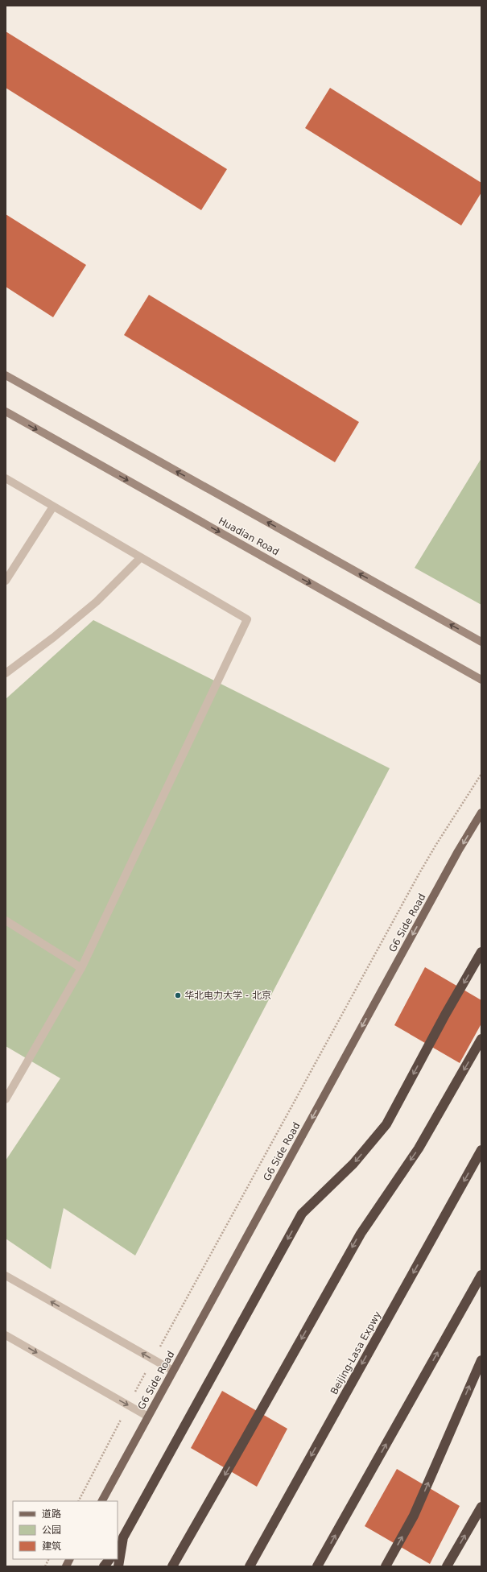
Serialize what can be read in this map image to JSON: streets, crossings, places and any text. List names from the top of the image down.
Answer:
{
  "streets": {
    "highway": ["Beijing-Lasa Expwy"],
    "main road": ["G6 Side Road"],
    "street": ["Huadian Road"]
  },
  "one_way": ["G6 Side Road"],
  "places": ["华北电力大学 - 北京"],
  "legend": ["道路", "公园", "建筑"]
}
